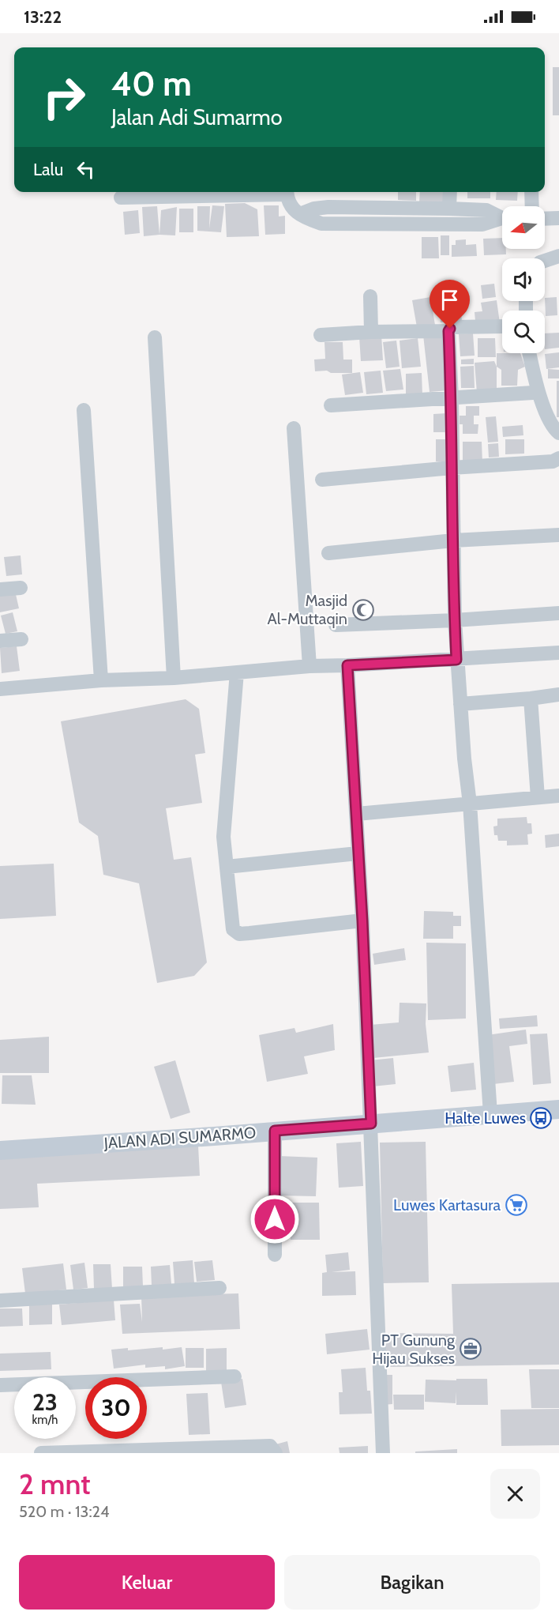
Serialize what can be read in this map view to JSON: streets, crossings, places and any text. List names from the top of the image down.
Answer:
{
  "streets": {
    "main road": ["JALAN ADI SUMARMO"]
  },
  "places": {
    "mosque": ["Masjid Al-Muttaqin"],
    "bus stop": ["Halte Luwes"],
    "supermarket": ["Luwes Kartasura"],
    "office": ["PT Gunung Hijau Sukses"]
  },
  "north": "left",
  "page": {
    "status": "13:22",
    "turn": ["40 m", "Jalan Adi Sumarmo"],
    "then": "Lalu",
    "speed": "23 km/h",
    "limit": "30",
    "heading": ["2 mnt", "520 m · 13:24"],
    "buttons": ["Keluar", "Bagikan"]
  }
}
